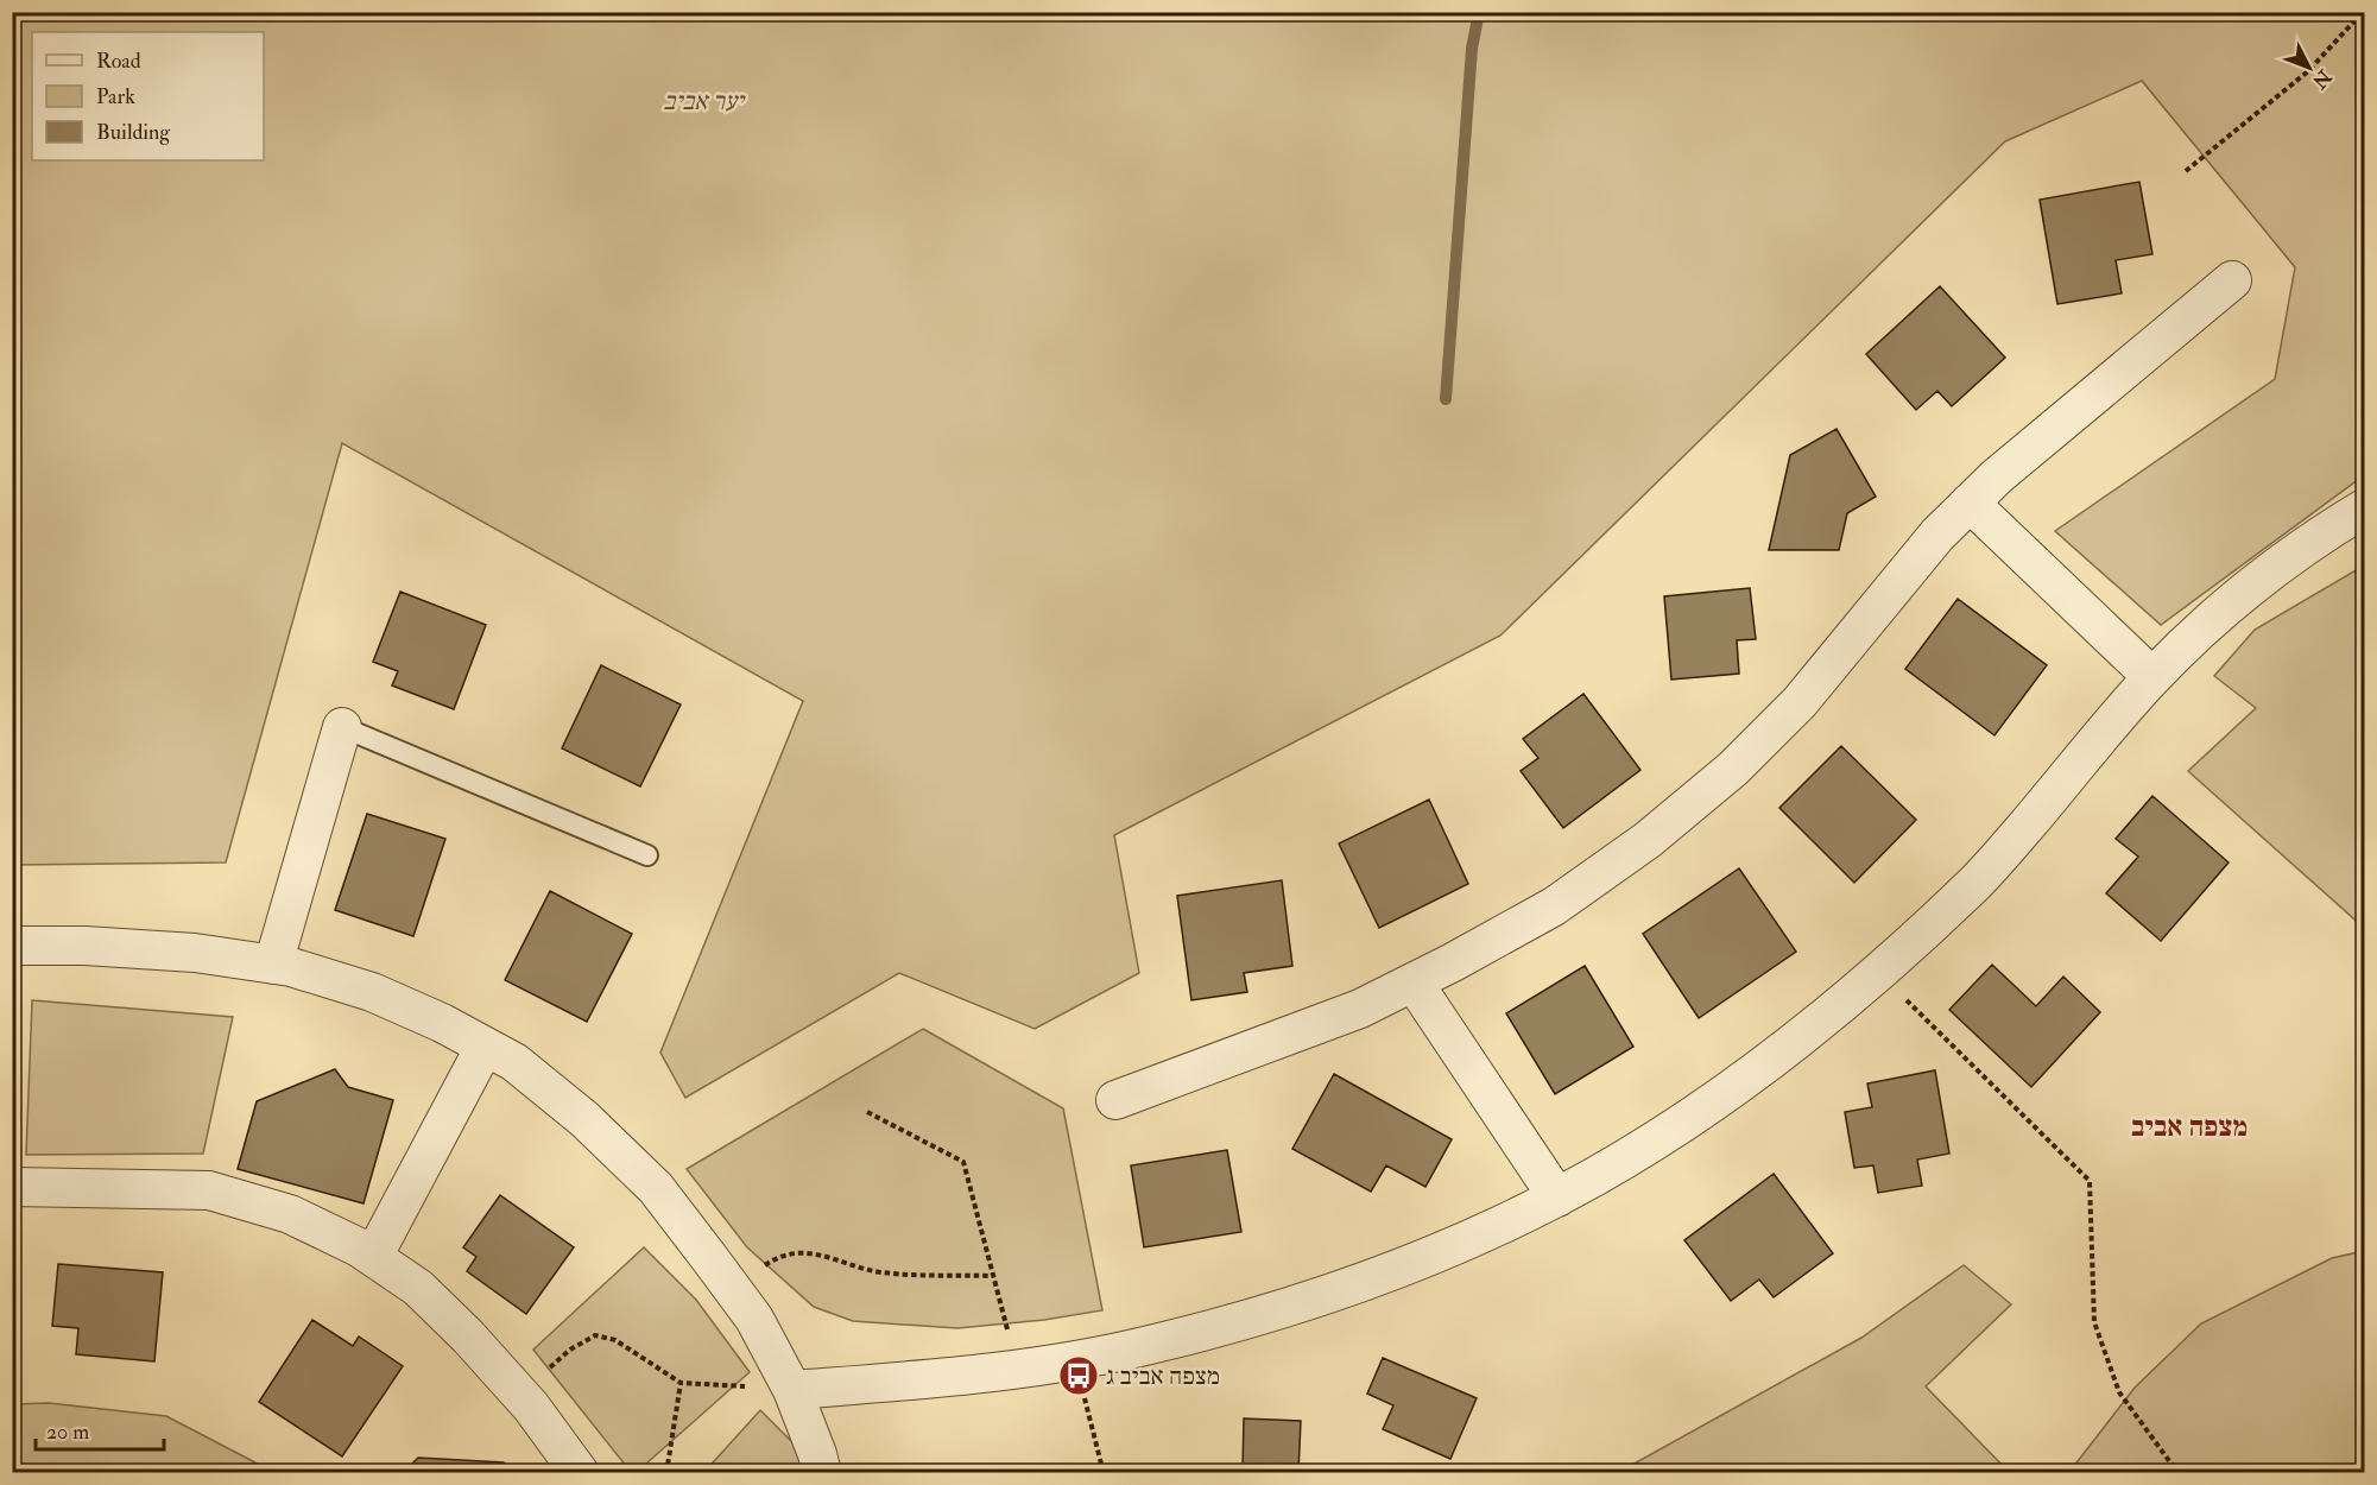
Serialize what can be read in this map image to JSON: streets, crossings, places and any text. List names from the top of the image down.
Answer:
{
  "districts": ["מצפה אביב"],
  "parks": ["יער אביב"],
  "places": {
    "bus stop": ["מצפה אביב ג"]
  },
  "legend": ["Road", "Park", "Building"],
  "scale_bar": "20 m",
  "north": "bottom right"
}
